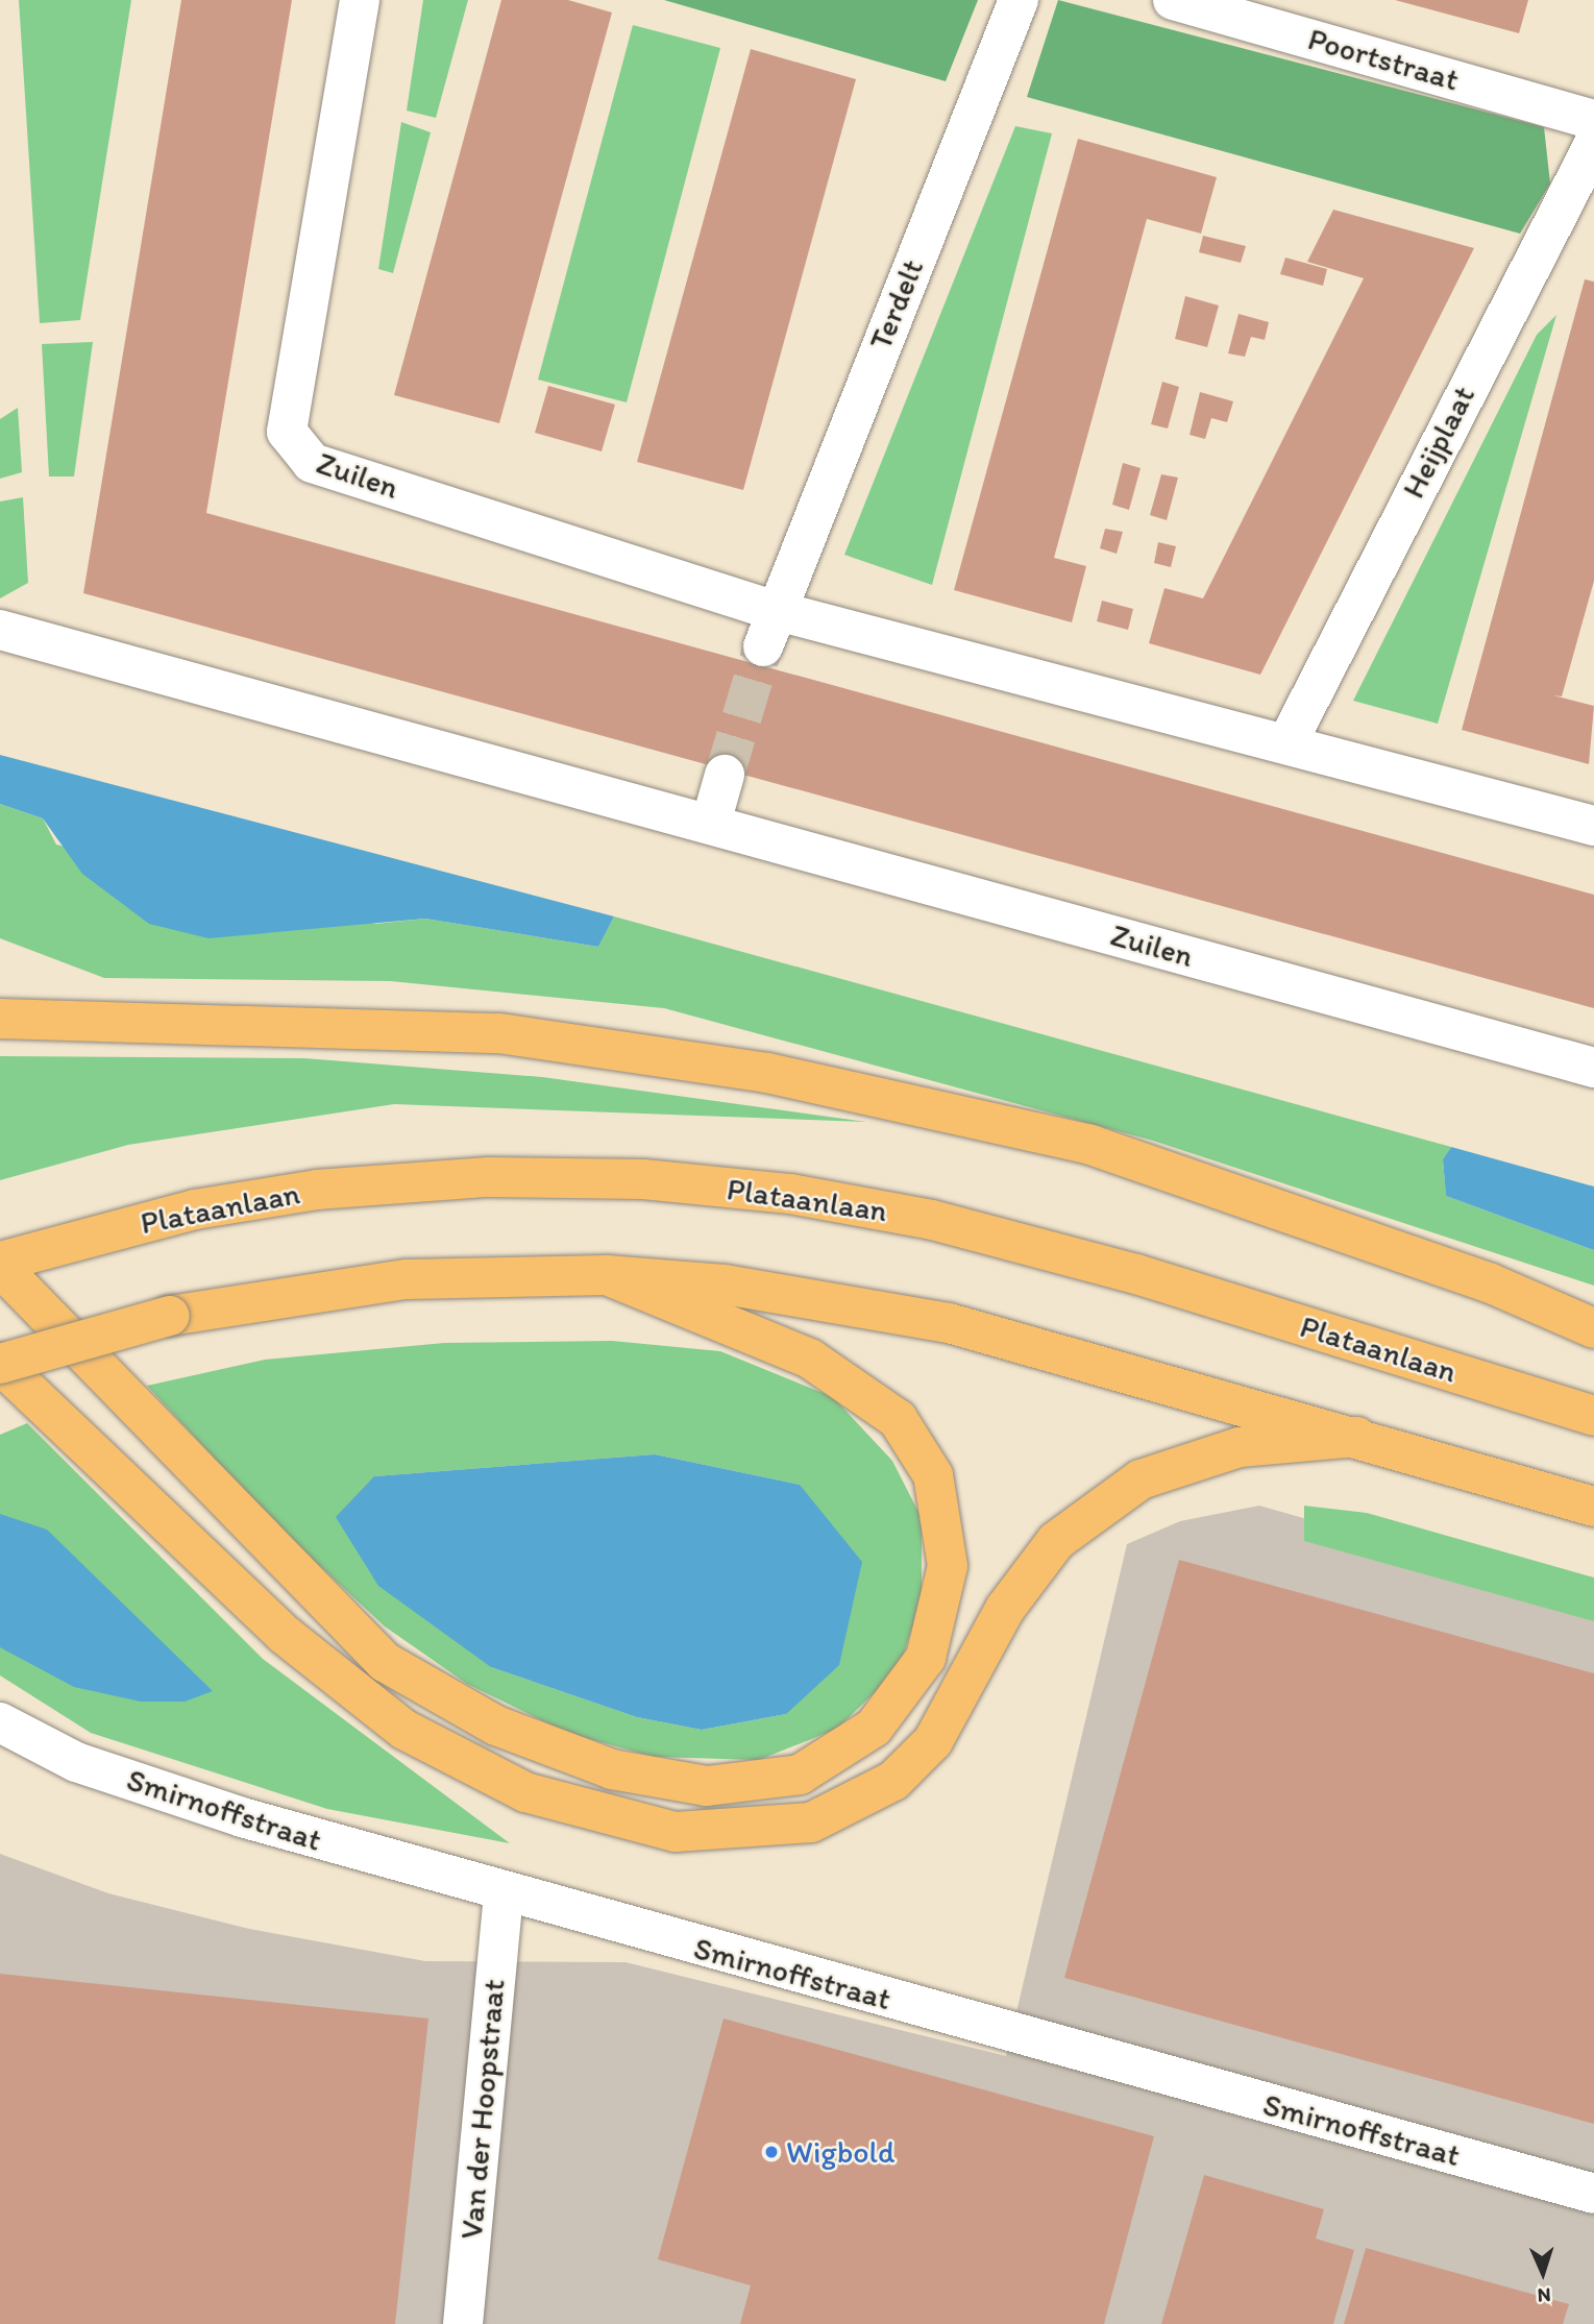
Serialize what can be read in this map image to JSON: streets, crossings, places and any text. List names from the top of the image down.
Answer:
{
  "streets": {
    "highway": ["Plataanlaan"],
    "street": [
      "Poortstraat",
      "Terdelt",
      "Heijplaat",
      "Zuilen",
      "Smirnoffstraat",
      "Van der Hoopstraat"
    ]
  },
  "crossings": [
    ["Terdelt", "Zuilen"],
    ["Heijplaat", "Zuilen"],
    ["Smirnoffstraat", "Van der Hoopstraat"]
  ],
  "places": ["Wigbold"],
  "north": "bottom"
}
